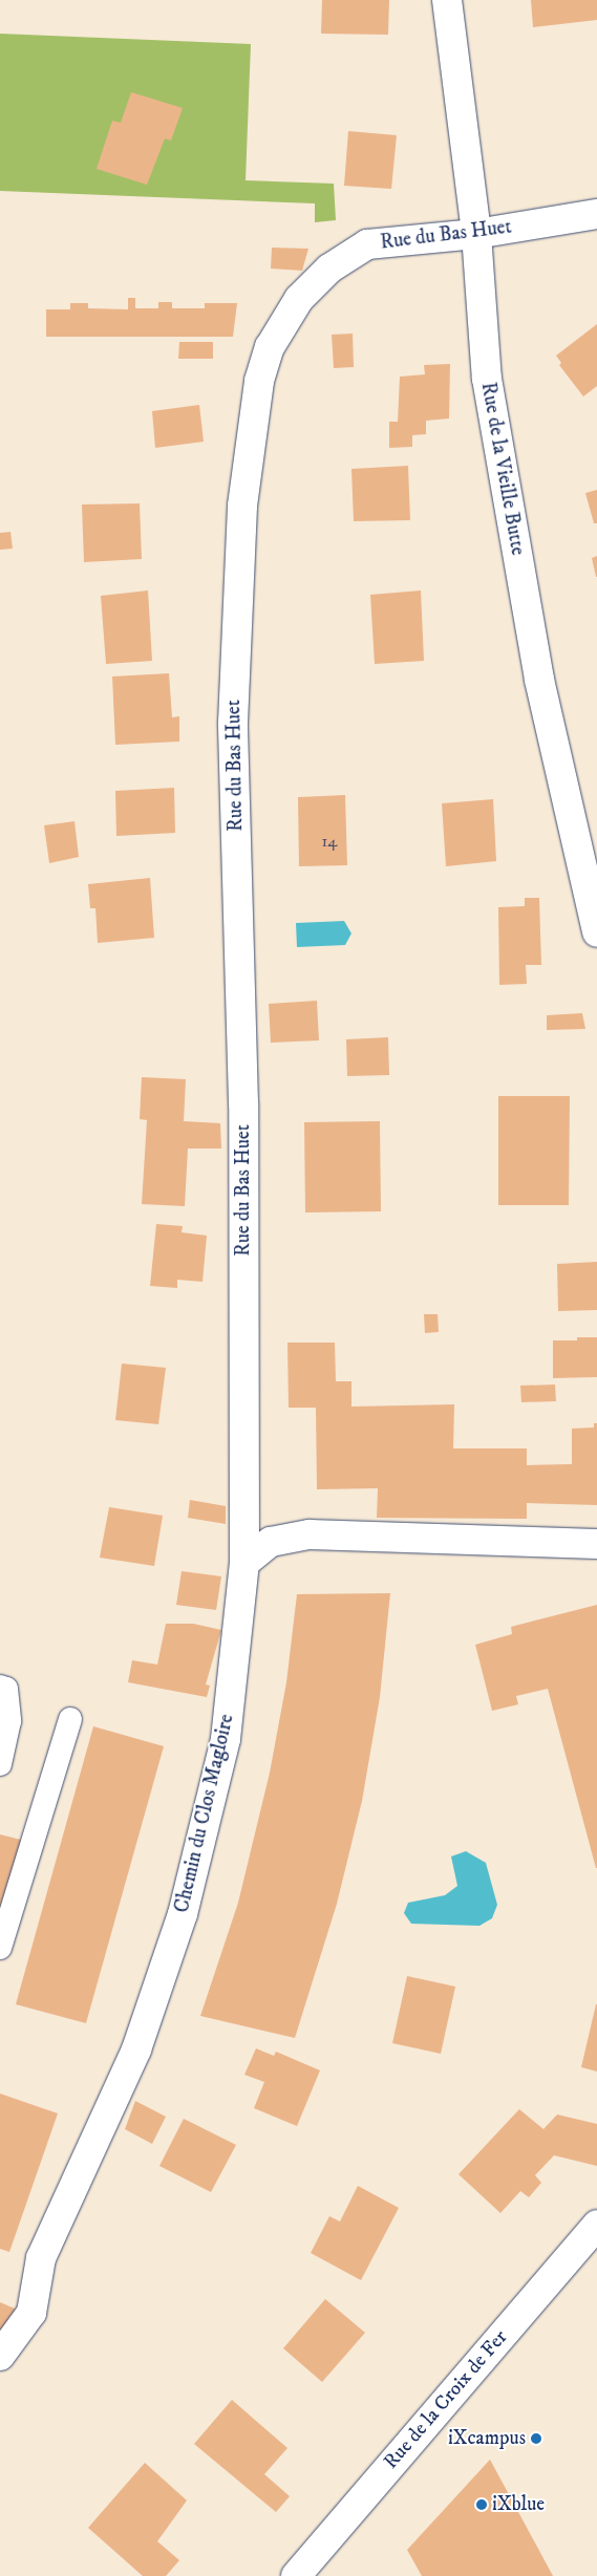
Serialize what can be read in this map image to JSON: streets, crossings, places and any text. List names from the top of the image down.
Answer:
{
  "streets": {
    "street": [
      "Rue du Bas Huet",
      "Rue de la Vieille Butte",
      "Chemin du Clos Magloire",
      "Rue de la Croix de Fer"
    ]
  },
  "crossings": [
    ["Rue du Bas Huet", "Rue de la Vieille Butte"],
    ["Rue du Bas Huet", "Chemin du Clos Magloire"]
  ],
  "places": ["iXcampus", "iXblue"],
  "house_numbers": ["14"]
}
